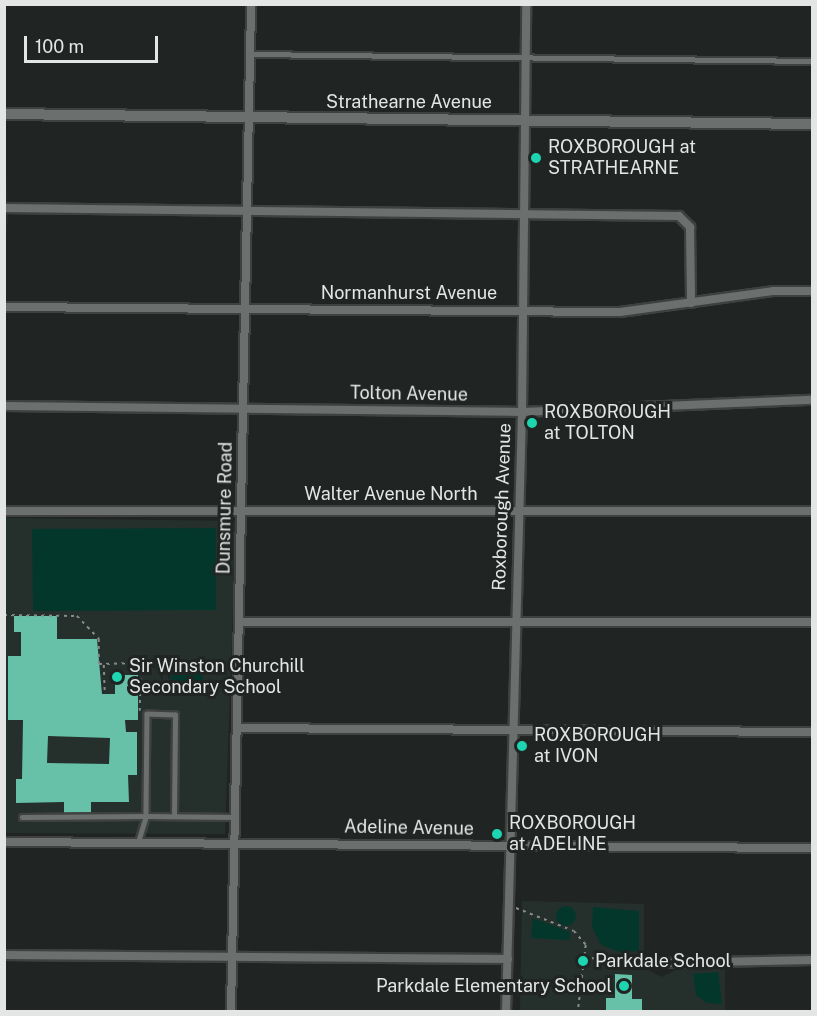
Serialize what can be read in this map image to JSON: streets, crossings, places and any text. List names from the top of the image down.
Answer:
{
  "streets": {
    "street": [
      "Strathearne Avenue",
      "Normanhurst Avenue",
      "Tolton Avenue",
      "Walter Avenue North",
      "Roxborough Avenue",
      "Dunsmure Road",
      "Adeline Avenue"
    ]
  },
  "crossings": [
    ["Strathearne Avenue", "Roxborough Avenue"],
    ["Strathearne Avenue", "Dunsmure Road"],
    ["Normanhurst Avenue", "Roxborough Avenue"],
    ["Normanhurst Avenue", "Dunsmure Road"],
    ["Tolton Avenue", "Roxborough Avenue"],
    ["Tolton Avenue", "Dunsmure Road"],
    ["Walter Avenue North", "Roxborough Avenue"],
    ["Walter Avenue North", "Dunsmure Road"],
    ["Roxborough Avenue", "Adeline Avenue"],
    ["Dunsmure Road", "Adeline Avenue"]
  ],
  "places": [
    "ROXBOROUGH at STRATHEARNE",
    "ROXBOROUGH at TOLTON",
    "Sir Winston Churchill Secondary School",
    "ROXBOROUGH at IVON",
    "ROXBOROUGH at ADELINE",
    "Parkdale School",
    "Parkdale Elementary School"
  ],
  "scale_bar": "100 m"
}
